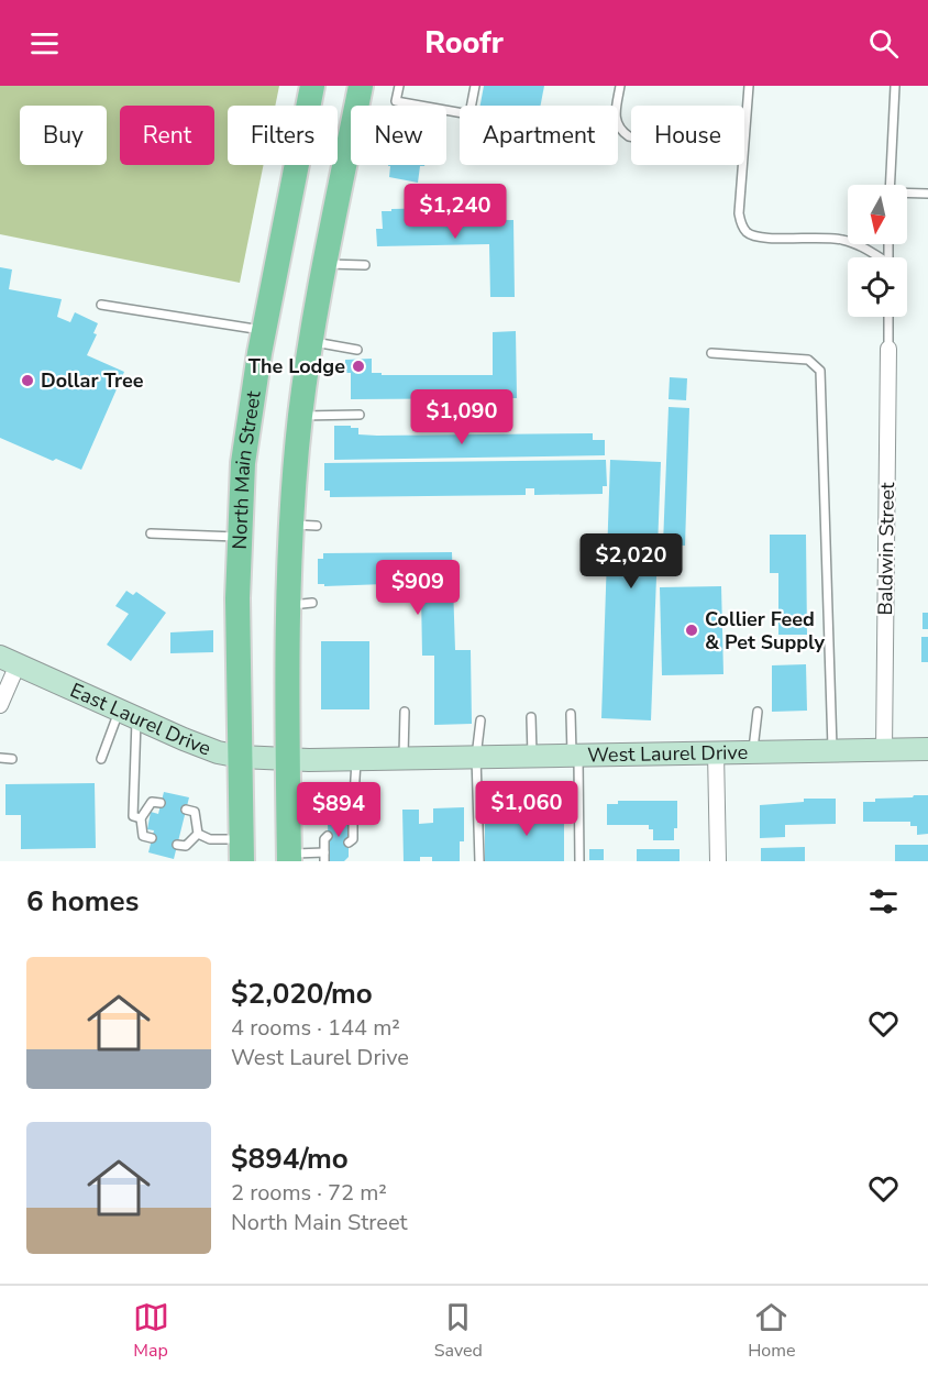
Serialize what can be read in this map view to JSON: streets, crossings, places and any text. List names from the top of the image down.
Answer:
{
  "streets": {
    "main road": ["North Main Street", "East Laurel Drive", "West Laurel Drive"],
    "street": ["Baldwin Street"]
  },
  "crossings": [
    ["North Main Street", "East Laurel Drive"],
    ["Baldwin Street", "West Laurel Drive"],
    ["East Laurel Drive", "West Laurel Drive"]
  ],
  "places": ["The Lodge", "Dollar Tree", "Collier Feed & Pet Supply"],
  "north": "bottom",
  "page": {
    "header": "Roofr",
    "chip": [
      "Buy",
      "Rent",
      "Filters",
      "New",
      "Apartment",
      "House"
    ],
    "price": [
      "$1,240",
      "$1,090",
      "$2,020",
      "$909",
      "$1,060",
      "$894"
    ],
    "heading": "6 homes",
    "list": [
      {
        "name": "$2,020/mo",
        "note": "4 rooms · 144 m² · West Laurel Drive"
      },
      {
        "name": "$894/mo",
        "note": "2 rooms · 72 m² · North Main Street"
      }
    ],
    "tabs": ["Map", "Saved", "Home"]
  }
}
